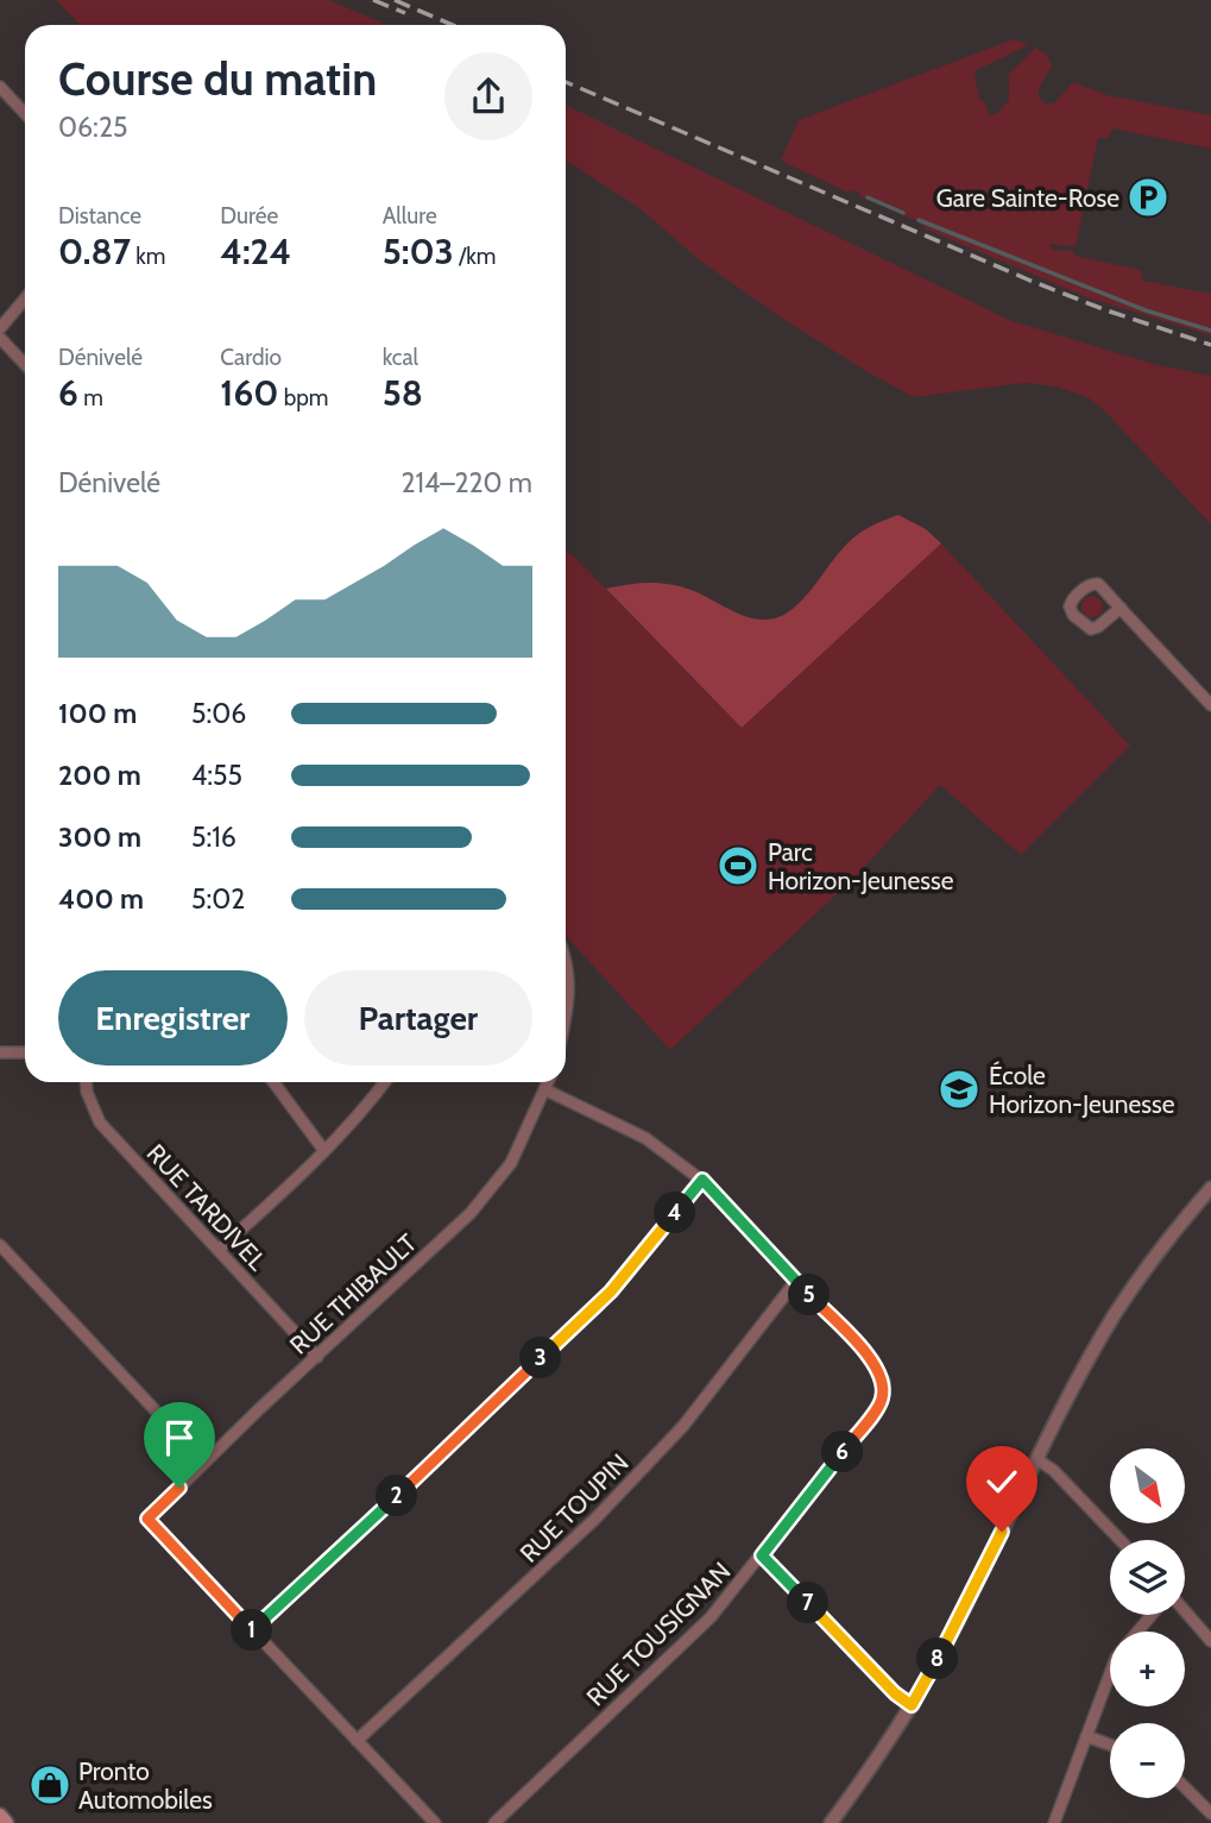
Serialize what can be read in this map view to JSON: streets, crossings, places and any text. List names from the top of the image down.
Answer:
{
  "streets": {
    "street": [
      "RUE TARDIVEL",
      "RUE THIBAULT",
      "RUE TOUPIN",
      "RUE TOUSIGNAN"
    ]
  },
  "crossings": [
    ["RUE TARDIVEL", "RUE THIBAULT"],
    ["RUE THIBAULT", "RUE TOUSIGNAN"],
    ["RUE TOUPIN", "RUE TOUSIGNAN"]
  ],
  "places": {
    "parking": ["Gare Sainte-Rose"],
    "sports": ["Parc Horizon-Jeunesse"],
    "school or university": ["École Horizon-Jeunesse"],
    "shop": ["Pronto Automobiles"]
  },
  "north": "bottom right",
  "page": {
    "heading": ["Course du matin", "06:25"],
    "stats": [
      ["Distance", "0.87 km"],
      ["Durée", "4:24"],
      ["Allure", "5:03 /km"],
      ["Dénivelé", "6 m"],
      ["Cardio", "160 bpm"],
      ["kcal", "58"]
    ],
    "chart": ["Dénivelé", "214–220 m"],
    "list": [
      {
        "name": "100 m",
        "note": "5:06"
      },
      {
        "name": "200 m",
        "note": "4:55"
      },
      {
        "name": "300 m",
        "note": "5:16"
      },
      {
        "name": "400 m",
        "note": "5:02"
      }
    ],
    "buttons": ["Enregistrer", "Partager"],
    "pins": [
      "4",
      "5",
      "3",
      "6",
      "2",
      "7",
      "1",
      "8"
    ],
    "map_buttons": ["+", "−"]
  }
}
